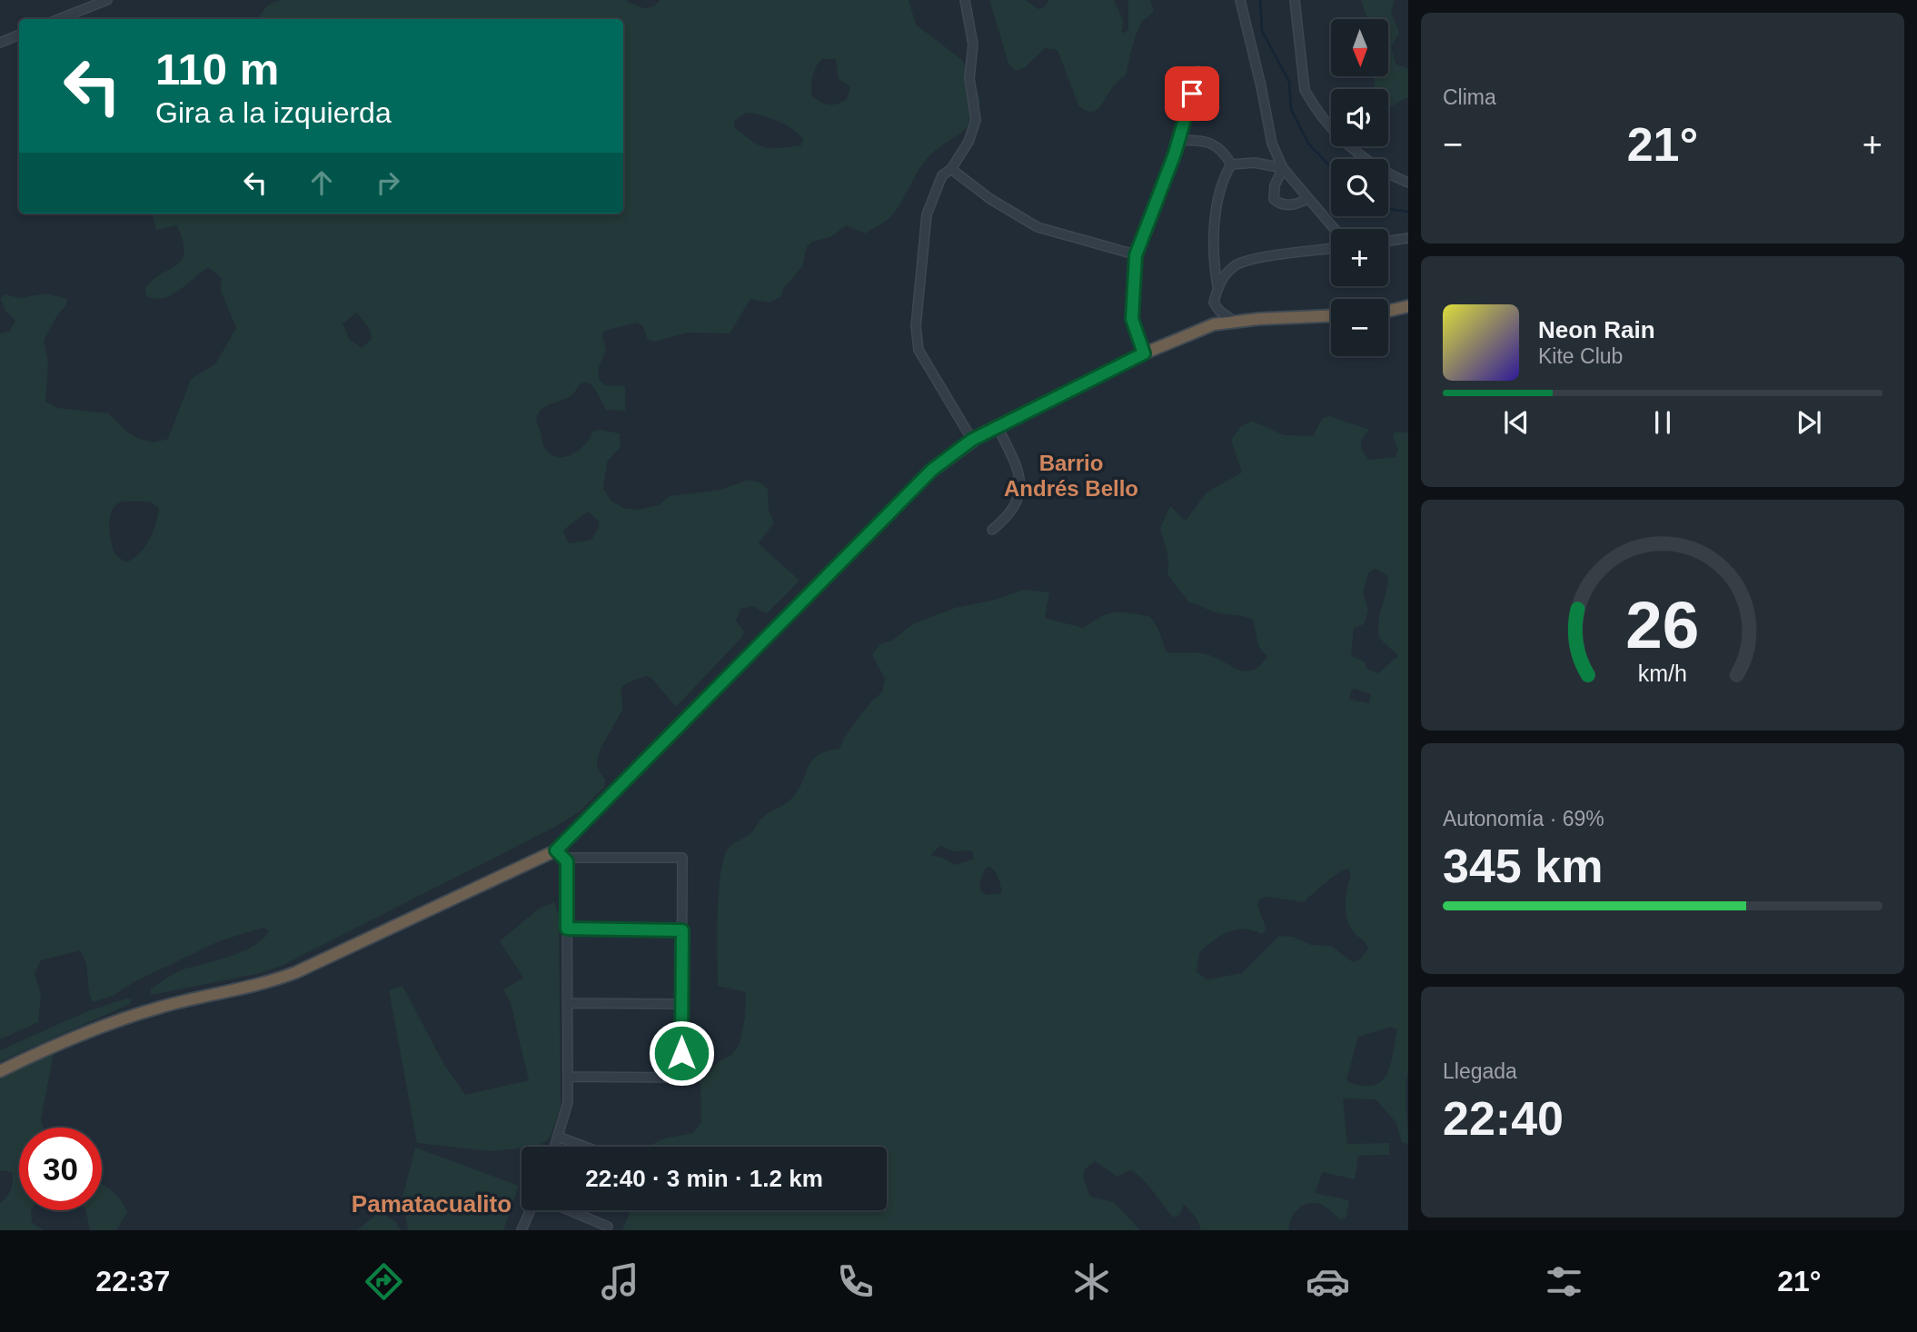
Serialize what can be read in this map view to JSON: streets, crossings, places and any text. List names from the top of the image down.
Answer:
{
  "districts": ["Barrio Andrés Bello", "Pamatacualito"],
  "north": "bottom",
  "page": {
    "tile": [
      "Clima",
      ["Autonomía · 69%", "345 km"],
      ["Llegada", "22:40"]
    ],
    "map_buttons": ["+", "−"],
    "turn": ["110 m", "Gira a la izquierda"],
    "heat": ["−", "21°", "+"],
    "song": ["Neon Rain", "Kite Club"],
    "limit": "30",
    "trip": "22:40 · 3 min · 1.2 km",
    "tabs": ["22:37", "21°"],
    "gauge": ["26", "km/h"]
  }
}
